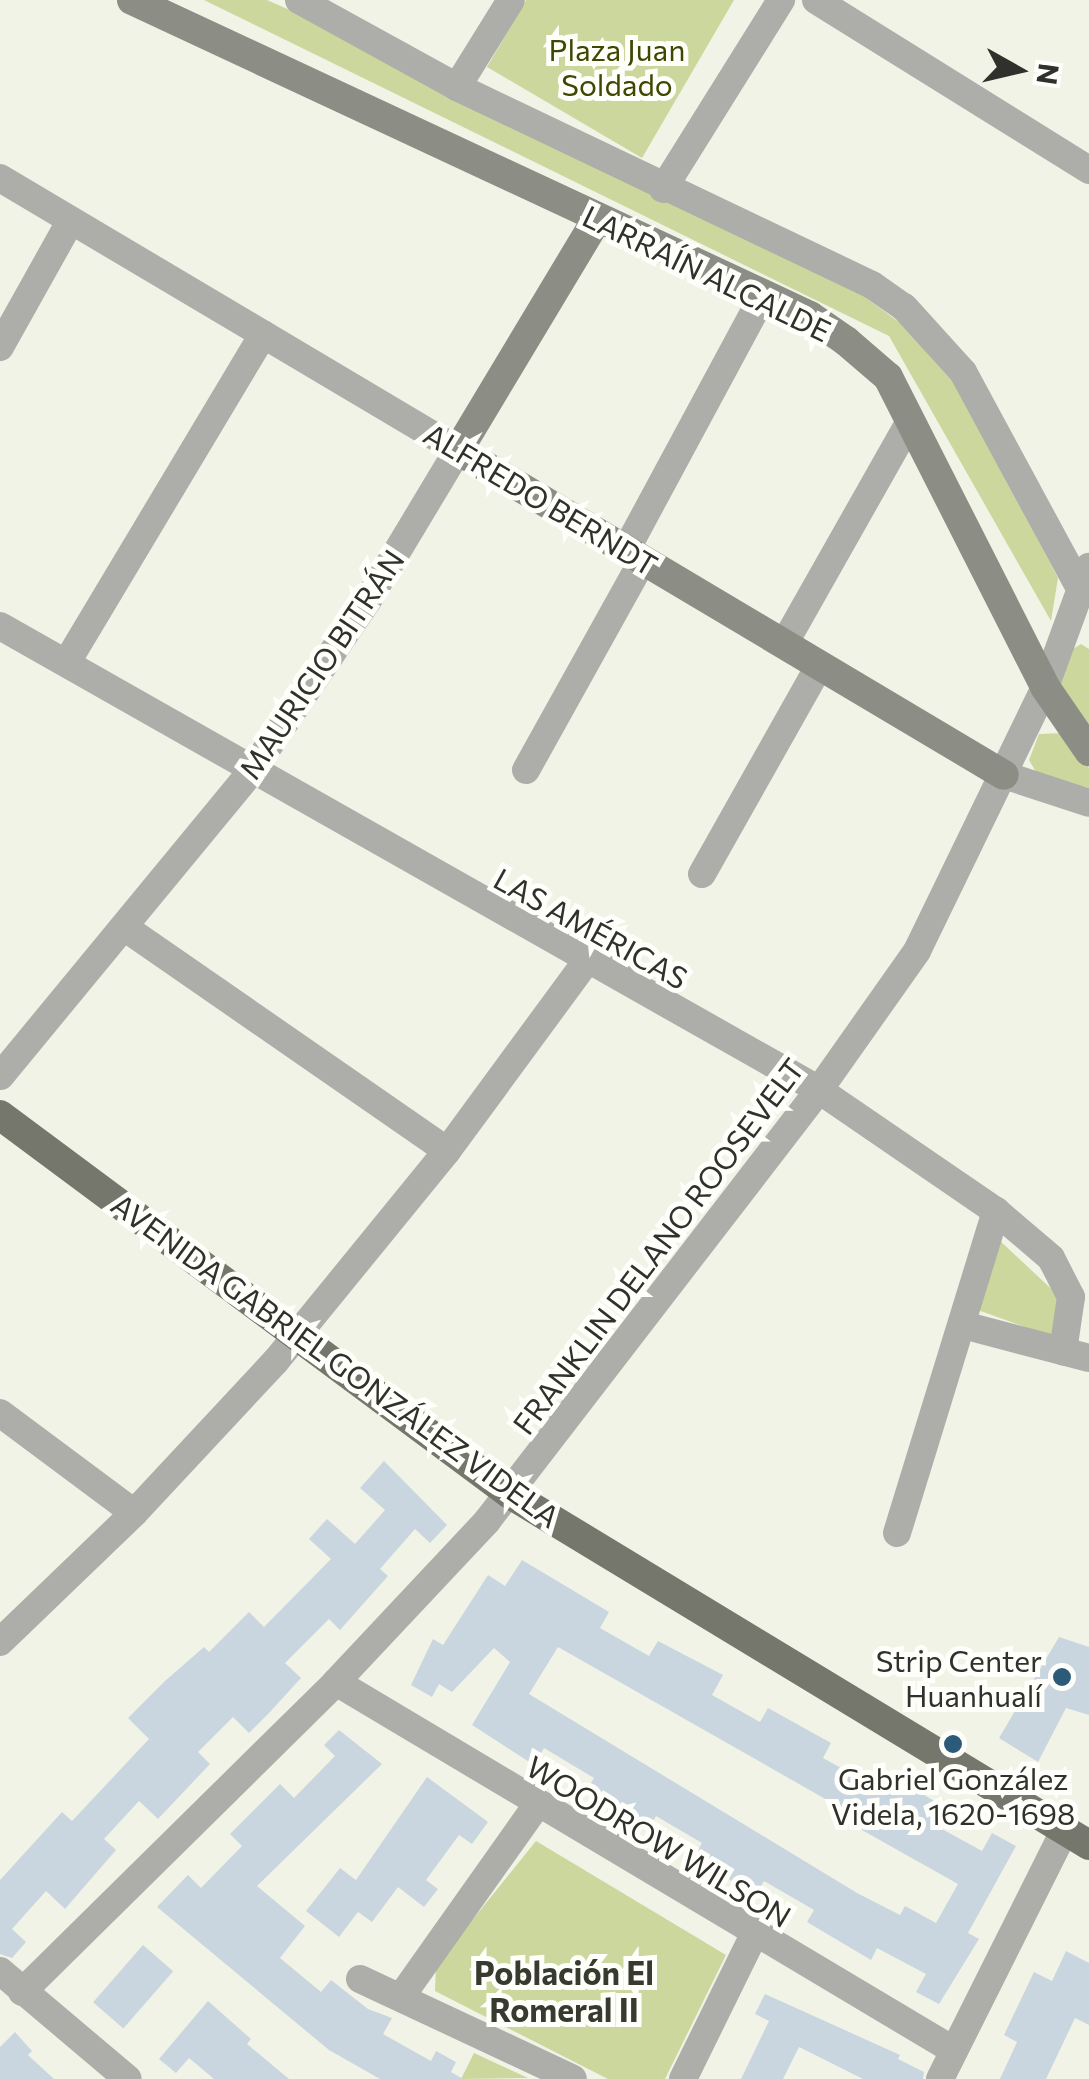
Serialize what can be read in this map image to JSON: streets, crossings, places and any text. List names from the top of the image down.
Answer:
{
  "streets": {
    "main road": ["AVENIDA GABRIEL GONZÁLEZ VIDELA"],
    "street": [
      "LARRAÍN ALCALDE",
      "ALFREDO BERNDT",
      "MAURICIO BITRÁN",
      "LAS AMÉRICAS",
      "FRANKLIN DELANO ROOSEVELT",
      "WOODROW WILSON"
    ]
  },
  "crossings": [
    ["LARRAÍN ALCALDE", "MAURICIO BITRÁN"],
    ["LARRAÍN ALCALDE", "FRANKLIN DELANO ROOSEVELT"],
    ["ALFREDO BERNDT", "MAURICIO BITRÁN"],
    ["ALFREDO BERNDT", "FRANKLIN DELANO ROOSEVELT"],
    ["MAURICIO BITRÁN", "LAS AMÉRICAS"],
    ["LAS AMÉRICAS", "FRANKLIN DELANO ROOSEVELT"],
    ["FRANKLIN DELANO ROOSEVELT", "AVENIDA GABRIEL GONZÁLEZ VIDELA"],
    ["FRANKLIN DELANO ROOSEVELT", "WOODROW WILSON"]
  ],
  "districts": ["Población El Romeral II"],
  "parks": ["Plaza Juan Soldado"],
  "places": ["Strip Center Huanhualí", "Gabriel González Videla, 1620-1698"],
  "north": "right"
}
